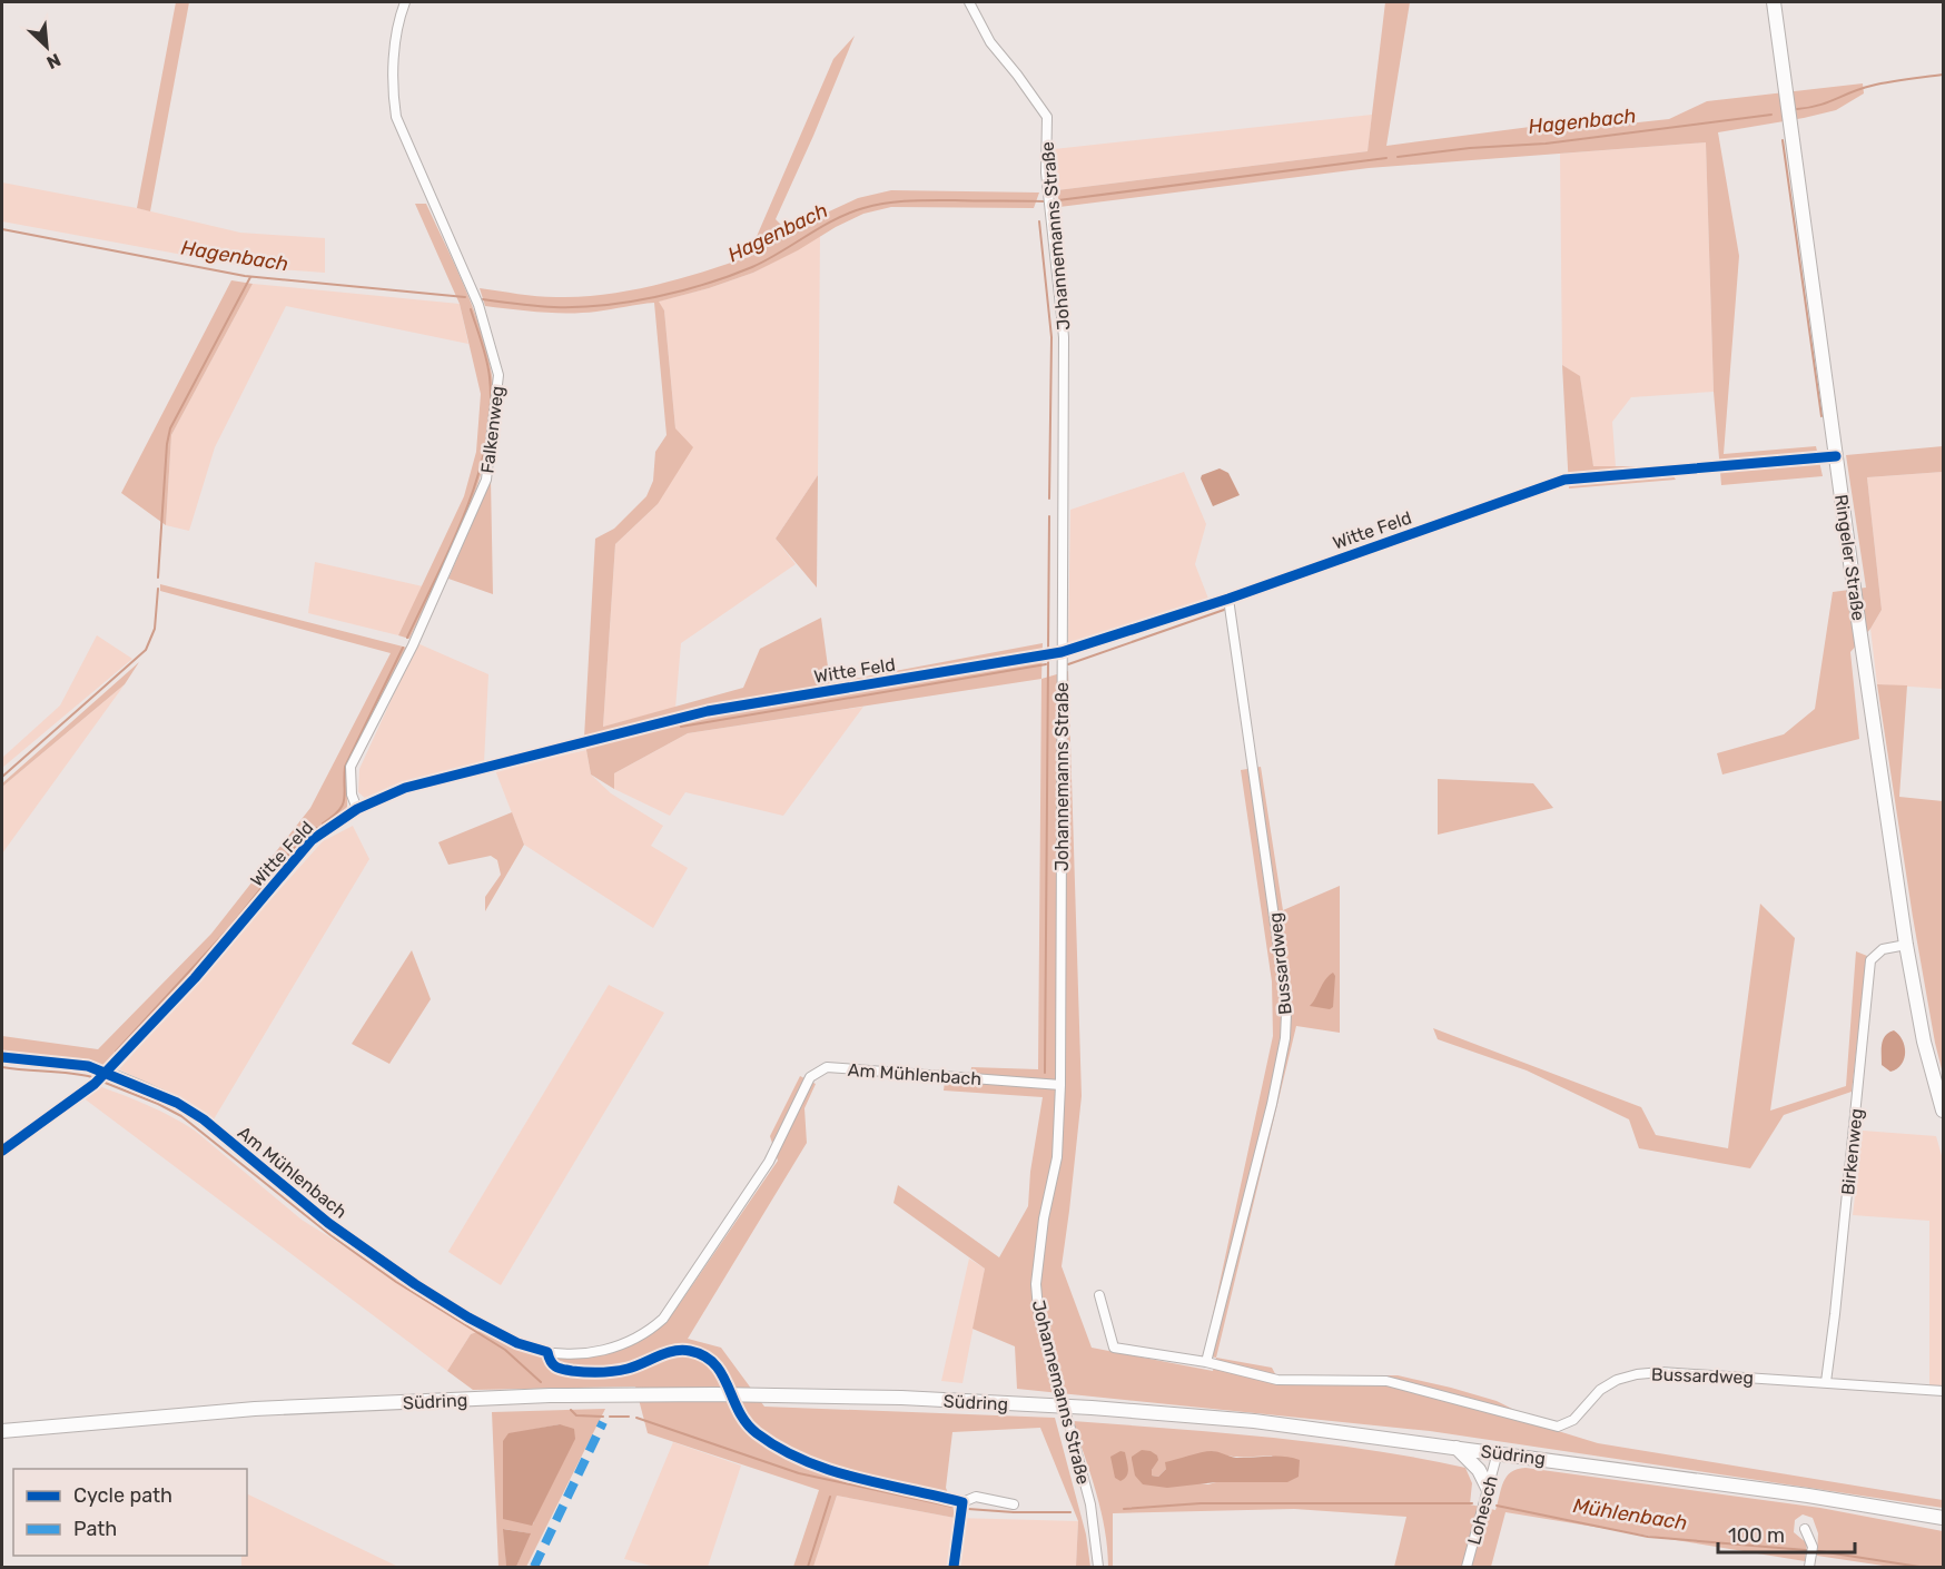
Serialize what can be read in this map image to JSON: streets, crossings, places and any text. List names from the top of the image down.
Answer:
{
  "streets": {
    "main road": ["Ringeler Straße", "Südring"],
    "street": [
      "Johannemanns Straße",
      "Falkenweg",
      "Witte Feld",
      "Bussardweg",
      "Am Mühlenbach",
      "Birkenweg",
      "Lohesch"
    ]
  },
  "crossings": [
    ["Johannemanns Straße", "Witte Feld"],
    ["Johannemanns Straße", "Am Mühlenbach"],
    ["Falkenweg", "Witte Feld"],
    ["Witte Feld", "Ringeler Straße"],
    ["Witte Feld", "Bussardweg"],
    ["Witte Feld", "Am Mühlenbach"],
    ["Ringeler Straße", "Birkenweg"],
    ["Bussardweg", "Birkenweg"],
    ["Südring", "Lohesch"]
  ],
  "water": ["Hagenbach", "Mühlenbach"],
  "legend": ["Cycle path", "Path"],
  "scale_bar": "100 m",
  "north": "bottom right"
}
